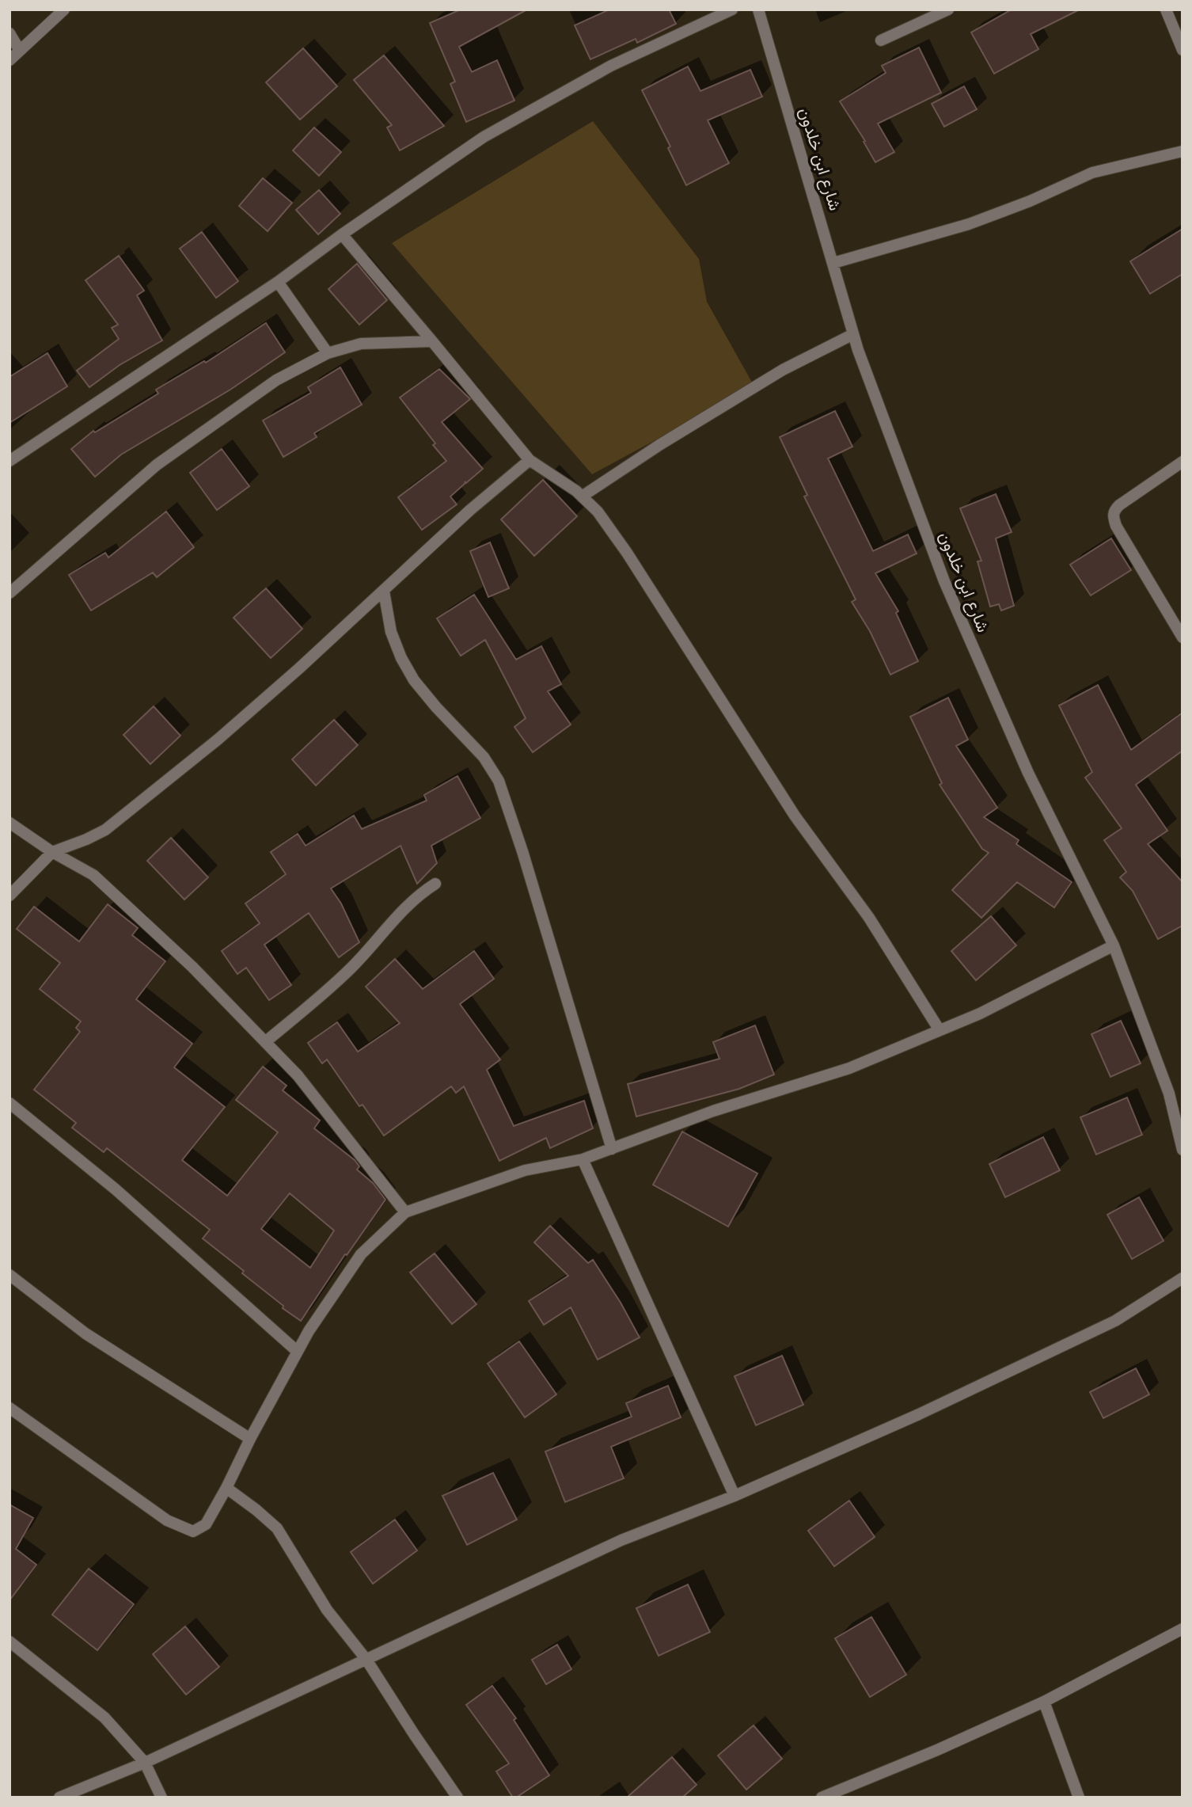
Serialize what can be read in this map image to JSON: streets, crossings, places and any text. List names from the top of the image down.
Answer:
{
  "streets": {
    "street": ["شارع ابن خلدون"]
  }
}
